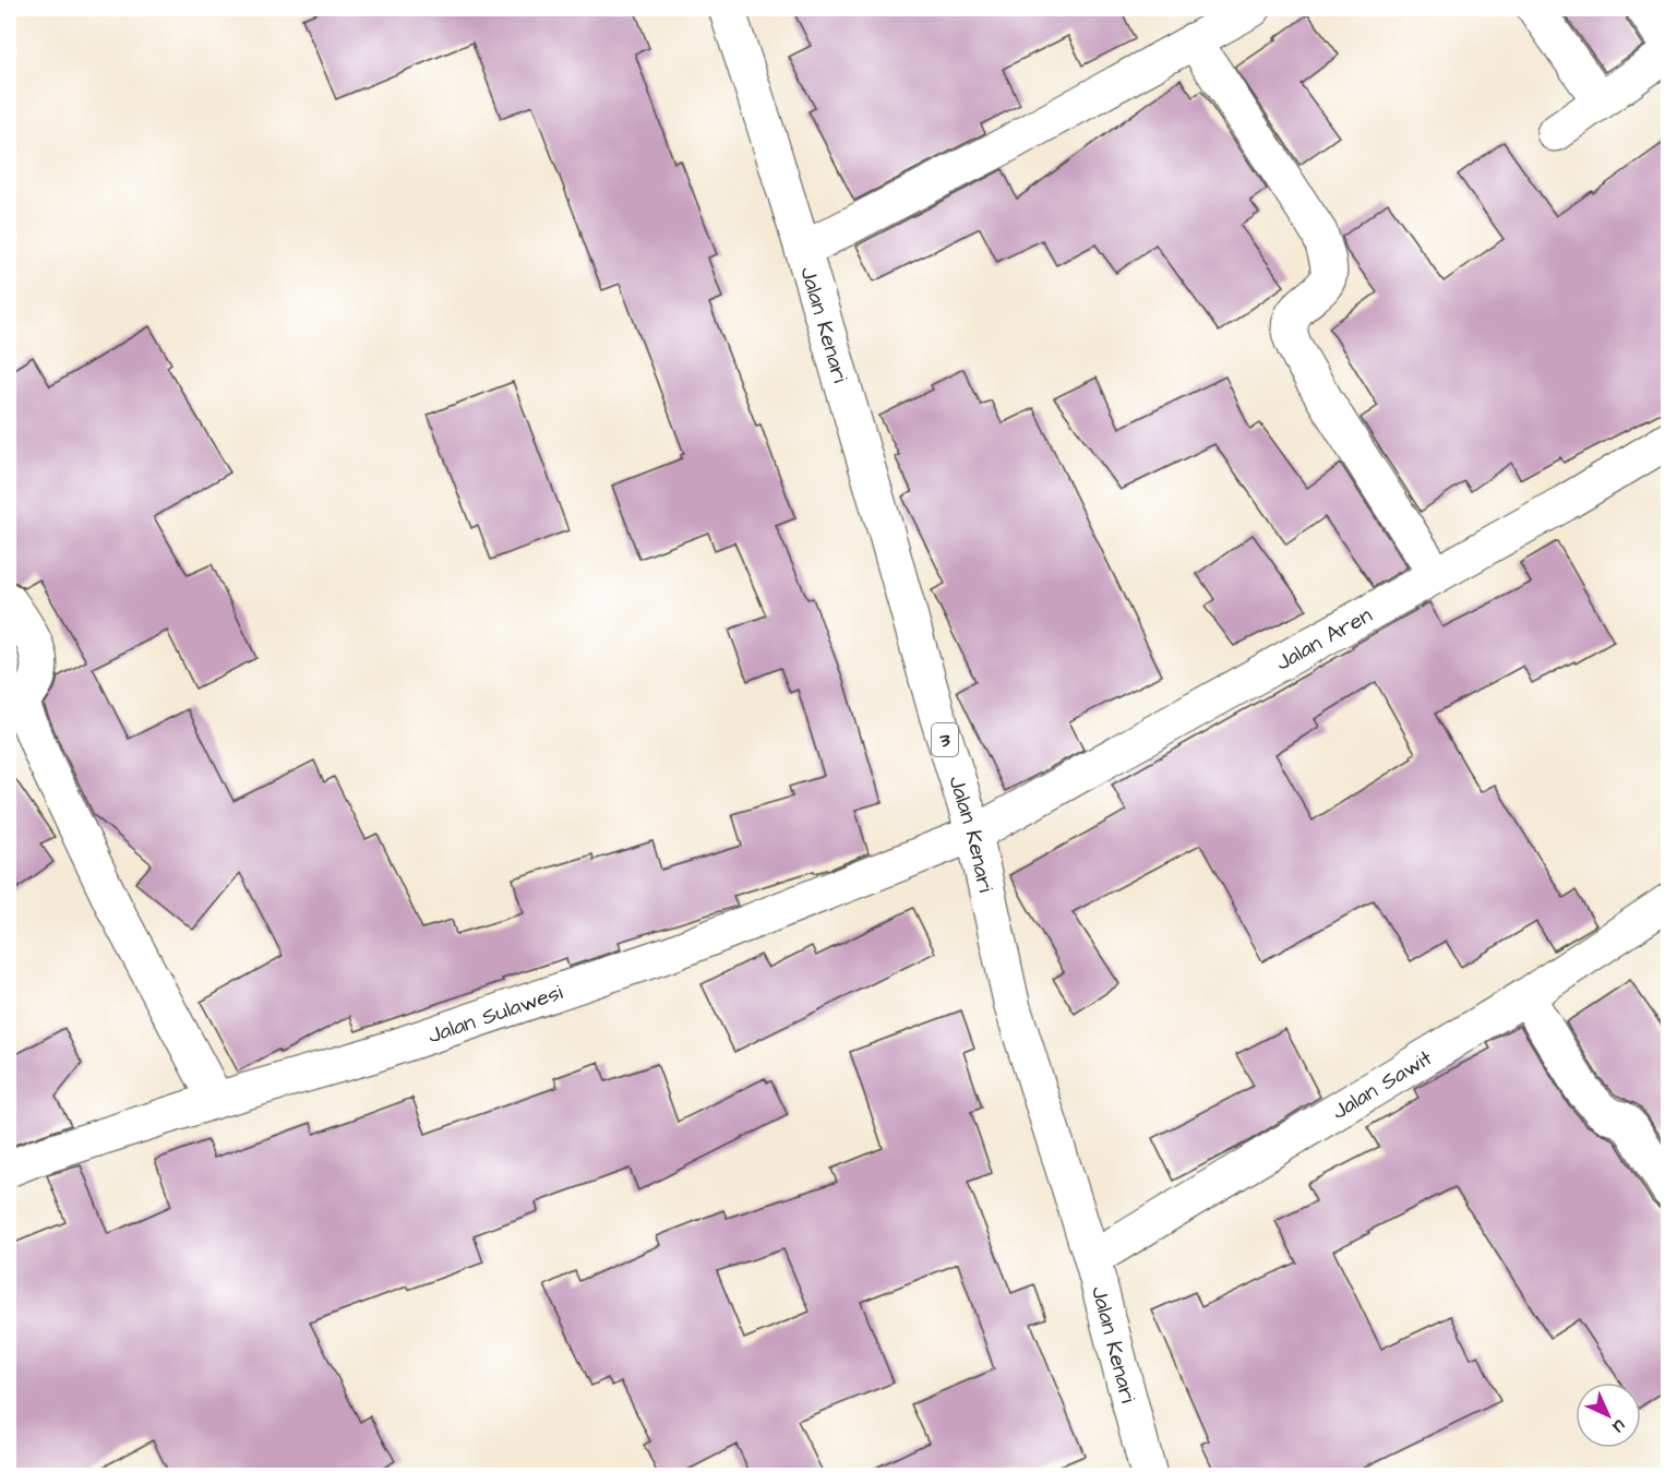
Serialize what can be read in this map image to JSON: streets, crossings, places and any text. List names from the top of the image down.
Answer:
{
  "streets": {
    "main road": [
      "Jalan Kenari",
      "Jalan Aren",
      "3",
      "Jalan Sulawesi",
      "Jalan Sawit"
    ]
  },
  "crossings": [
    ["Jalan Kenari", "Jalan Aren"],
    ["Jalan Kenari", "Jalan Sulawesi"],
    ["Jalan Kenari", "Jalan Sawit"],
    ["Jalan Aren", "Jalan Sulawesi"]
  ],
  "north": "bottom right"
}
